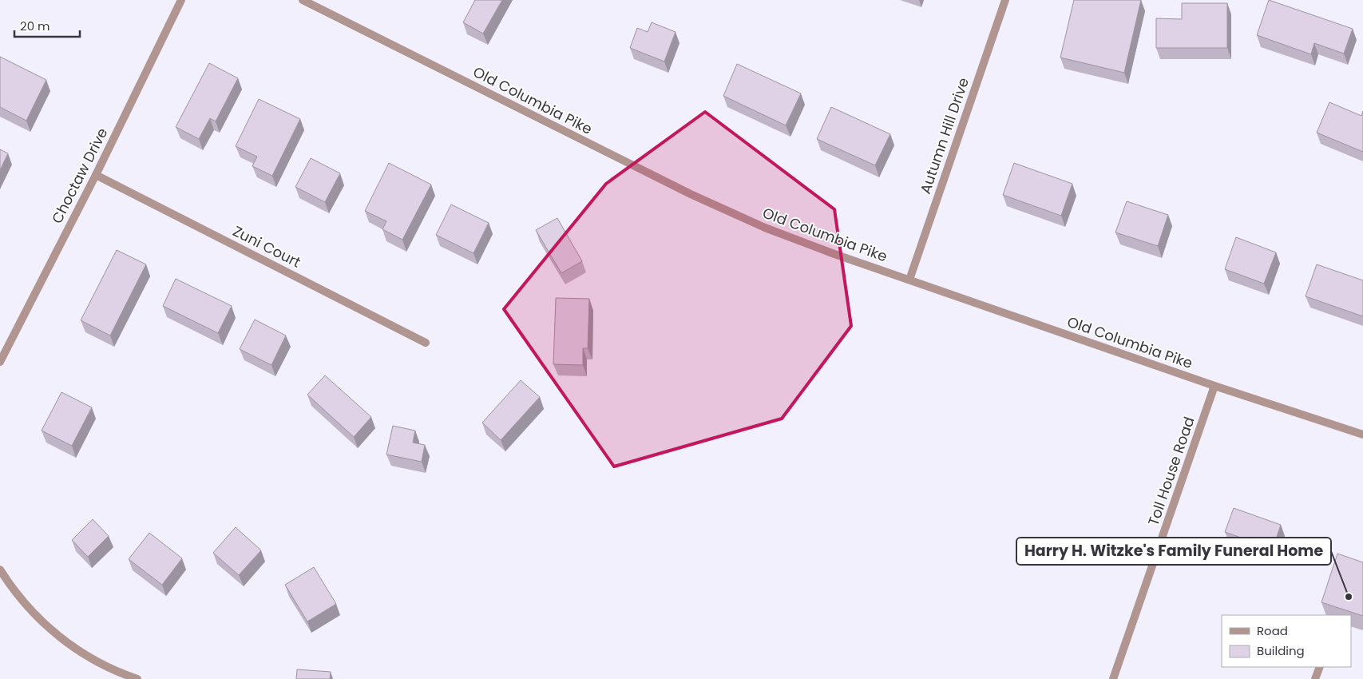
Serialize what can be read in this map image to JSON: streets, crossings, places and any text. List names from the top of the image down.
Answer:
{
  "streets": {
    "street": [
      "Old Columbia Pike",
      "Autumn Hill Drive",
      "Choctaw Drive",
      "Zuni Court",
      "Toll House Road"
    ]
  },
  "crossings": [
    ["Old Columbia Pike", "Autumn Hill Drive"],
    ["Old Columbia Pike", "Toll House Road"],
    ["Choctaw Drive", "Zuni Court"]
  ],
  "places": ["Harry H. Witzke's Family Funeral Home"],
  "legend": ["Road", "Building"],
  "scale_bar": "20 m"
}
